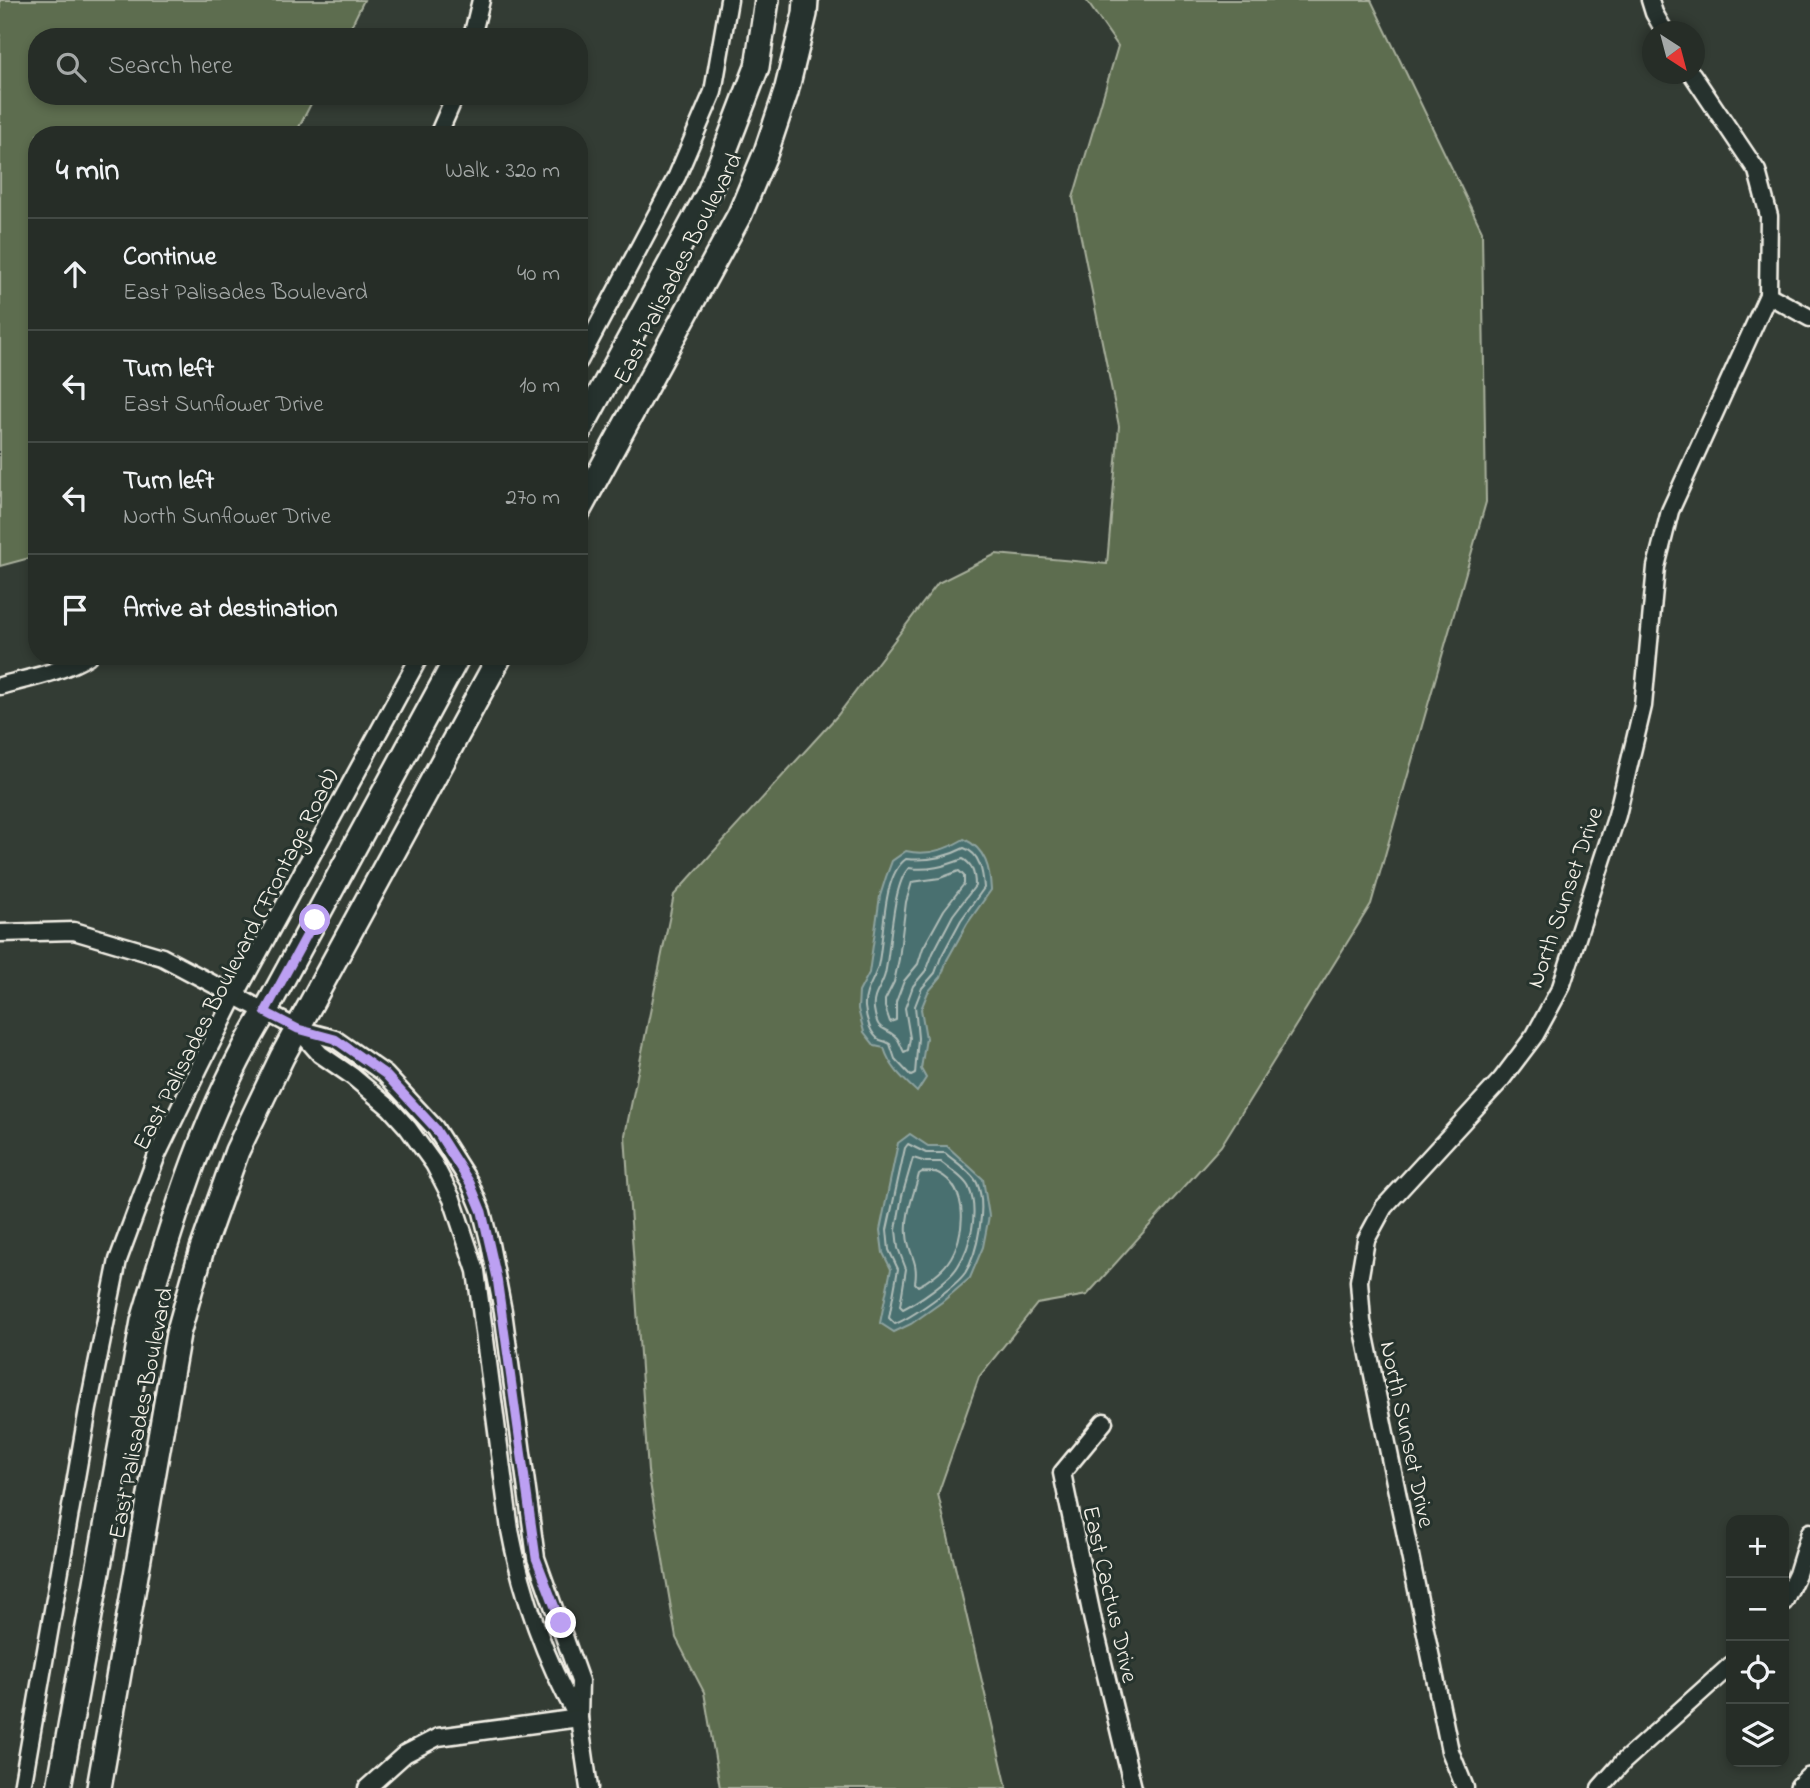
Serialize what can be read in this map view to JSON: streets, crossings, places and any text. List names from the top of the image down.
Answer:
{
  "streets": {
    "street": [
      "East Palisades Boulevard",
      "North Sunset Drive",
      "East Palisades Boulevard (Frontage Road)",
      "East Cactus Drive"
    ]
  },
  "north": "bottom right",
  "page": {
    "search": "Search here",
    "heading": ["4 min", "Walk · 320 m"],
    "list": [
      ["Continue", "East Palisades Boulevard", "40 m"],
      ["Turn left", "East Sunflower Drive", "10 m"],
      ["Turn left", "North Sunflower Drive", "270 m"],
      "Arrive at destination"
    ],
    "map_buttons": ["+", "−"]
  }
}
